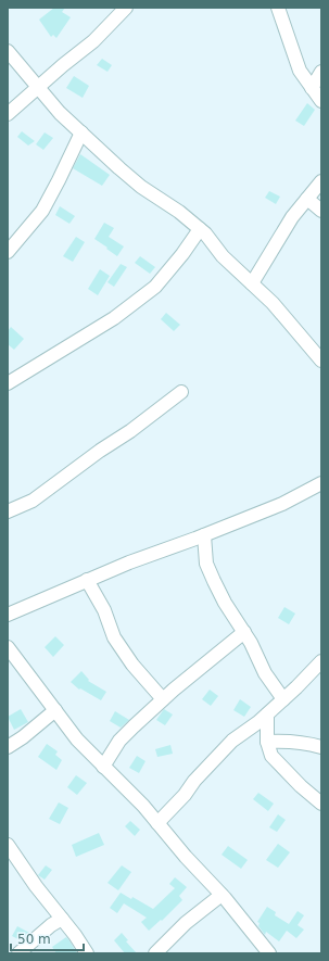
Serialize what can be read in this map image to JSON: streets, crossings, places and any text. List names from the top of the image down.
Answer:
{
  "scale_bar": "50 m"
}
